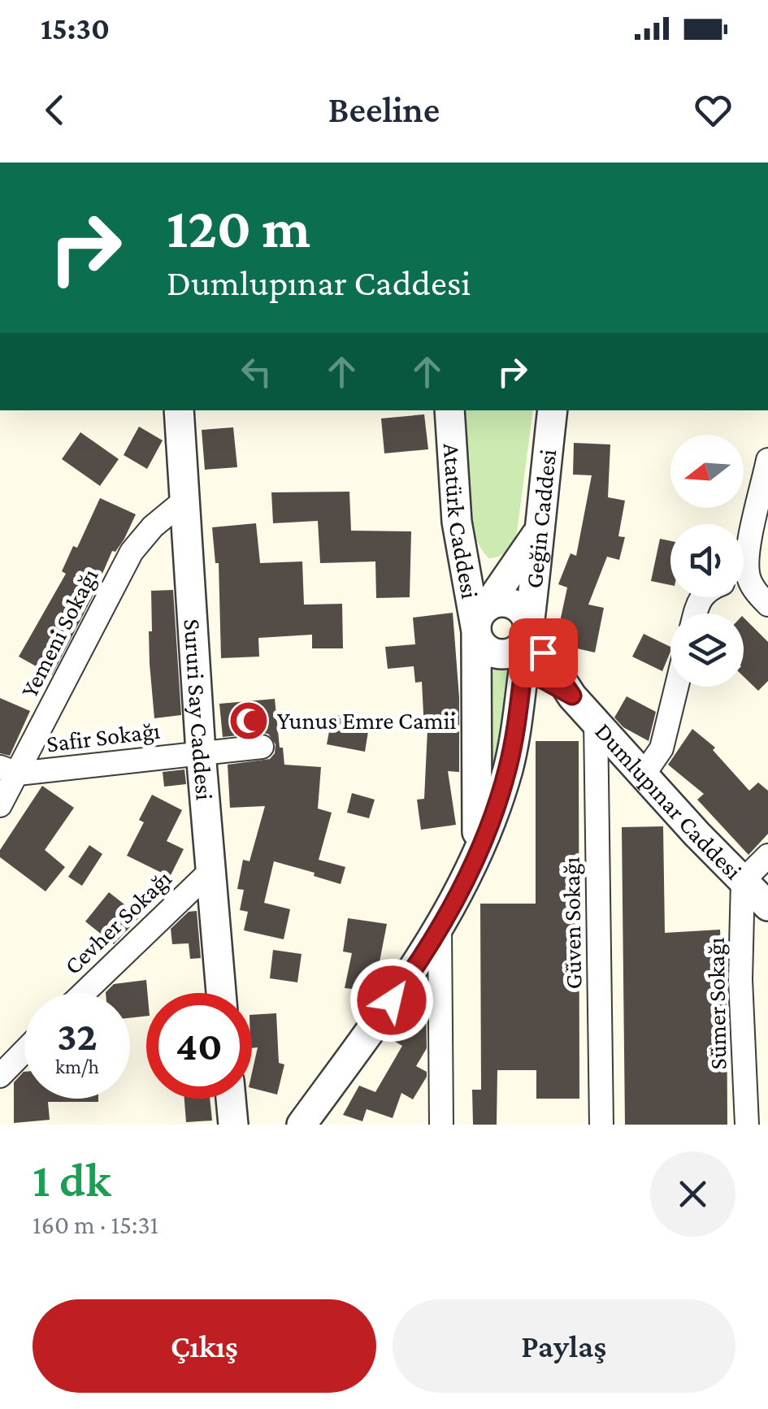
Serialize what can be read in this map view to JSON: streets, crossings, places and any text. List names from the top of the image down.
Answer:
{
  "streets": {
    "street": [
      "Geğin Caddesi",
      "Atatürk Caddesi",
      "Yemeni Sokağı",
      "Sururi Say Caddesi",
      "Safir Sokağı",
      "Dumlupınar Caddesi",
      "Cevher Sokağı",
      "Güven Sokağı",
      "Sümer Sokağı"
    ]
  },
  "crossings": [
    ["Geğin Caddesi", "Atatürk Caddesi"],
    ["Geğin Caddesi", "Dumlupınar Caddesi"],
    ["Atatürk Caddesi", "Dumlupınar Caddesi"],
    ["Yemeni Sokağı", "Sururi Say Caddesi"],
    ["Yemeni Sokağı", "Safir Sokağı"],
    ["Sururi Say Caddesi", "Safir Sokağı"],
    ["Sururi Say Caddesi", "Cevher Sokağı"],
    ["Dumlupınar Caddesi", "Güven Sokağı"],
    ["Dumlupınar Caddesi", "Sümer Sokağı"]
  ],
  "places": {
    "mosque": ["Yunus Emre Camii"]
  },
  "north": "left",
  "page": {
    "status": "15:30",
    "header": "Beeline",
    "turn": ["120 m", "Dumlupınar Caddesi"],
    "speed": "32 km/h",
    "limit": "40",
    "heading": ["1 dk", "160 m · 15:31"],
    "buttons": ["Çıkış", "Paylaş"]
  }
}
